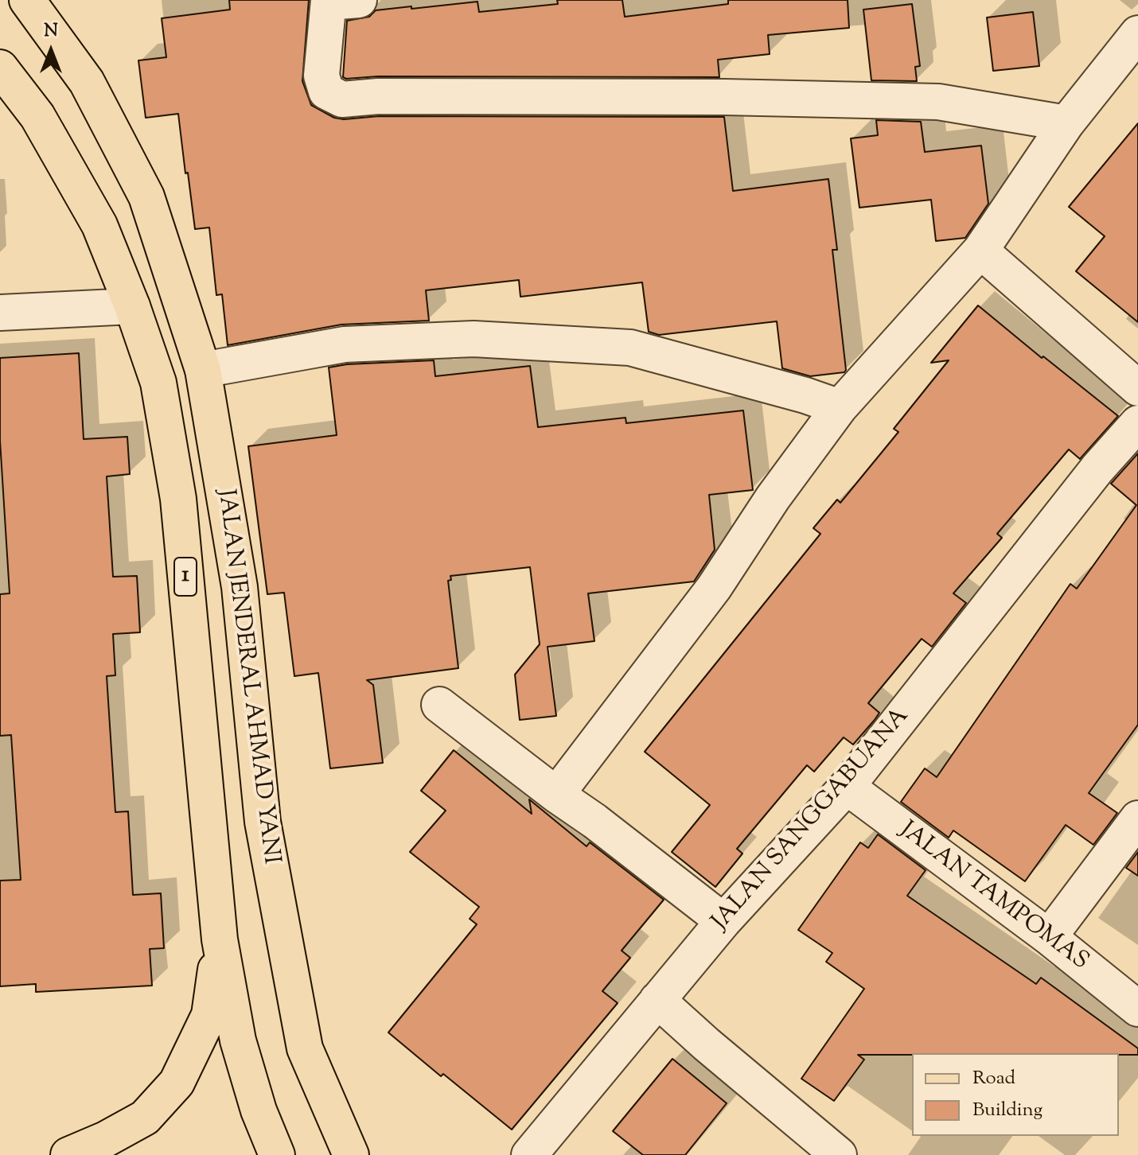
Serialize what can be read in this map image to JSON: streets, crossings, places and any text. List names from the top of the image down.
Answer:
{
  "streets": {
    "main road": ["1", "JALAN JENDERAL AHMAD YANI"],
    "street": ["JALAN SANGGABUANA", "JALAN TAMPOMAS"]
  },
  "crossings": [
    ["JALAN SANGGABUANA", "JALAN TAMPOMAS"]
  ],
  "legend": ["Road", "Building"],
  "north": "top"
}
